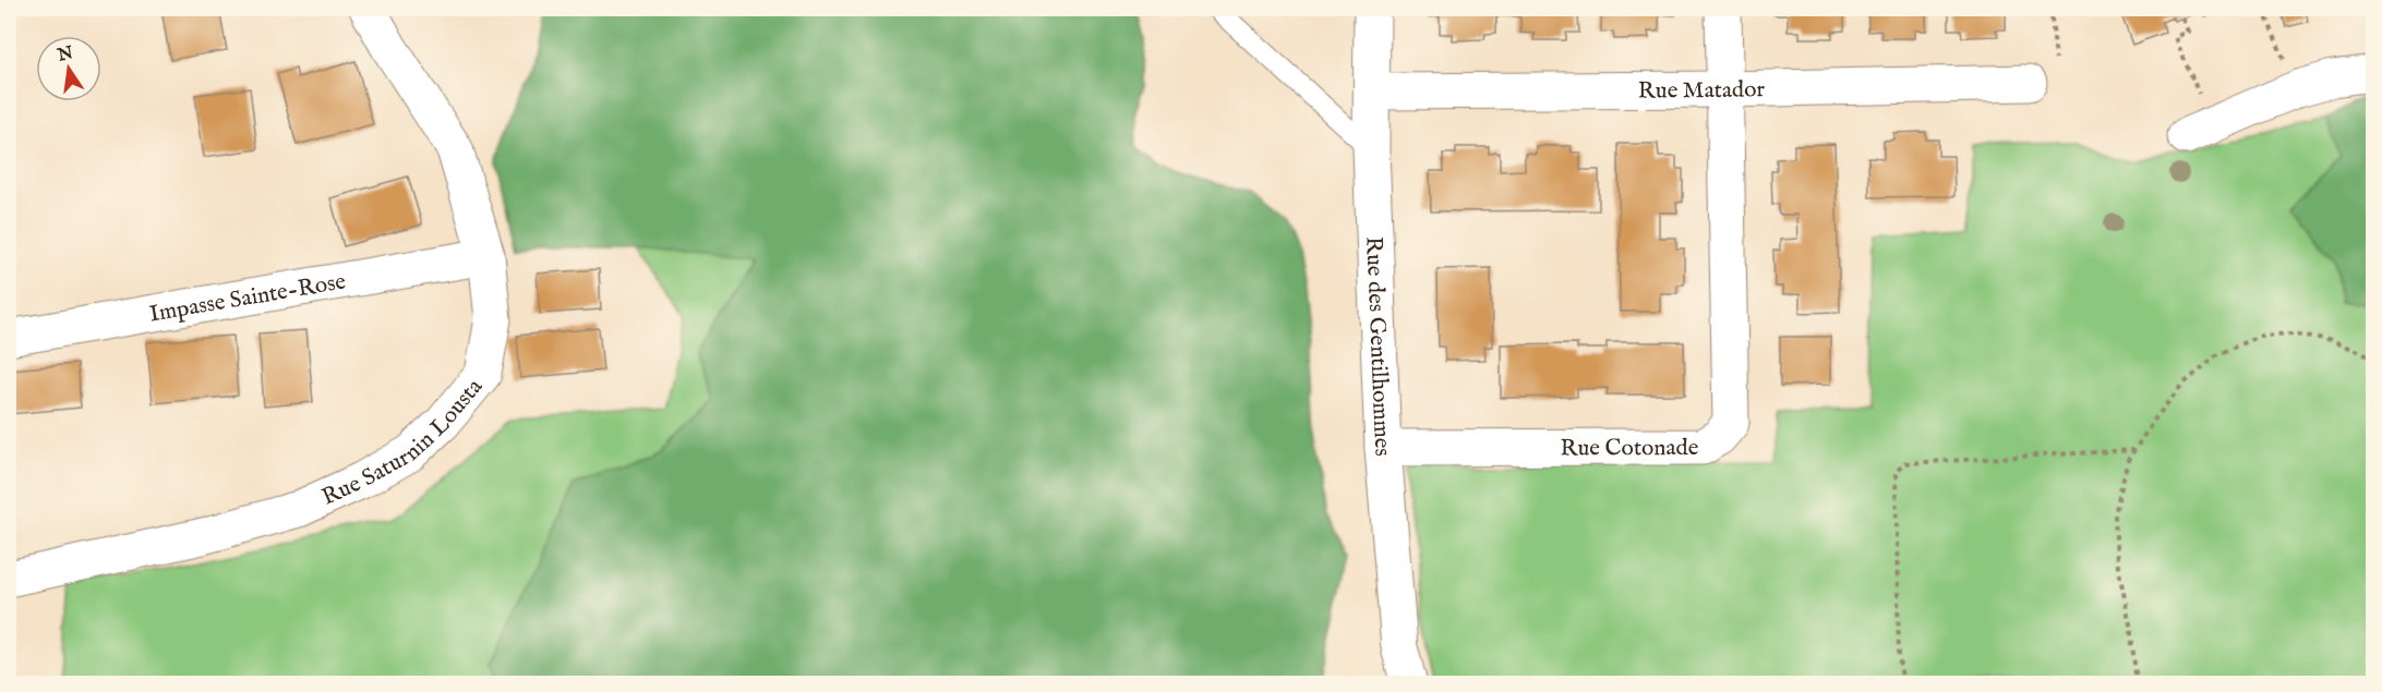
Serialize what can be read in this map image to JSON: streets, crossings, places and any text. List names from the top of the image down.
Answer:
{
  "streets": {
    "street": [
      "Rue Matador",
      "Impasse Sainte-Rose",
      "Rue des Gentilhommes",
      "Rue Saturnin Lousta",
      "Rue Cotonade"
    ]
  },
  "crossings": [
    ["Rue Matador", "Rue des Gentilhommes"],
    ["Rue Matador", "Rue Cotonade"],
    ["Impasse Sainte-Rose", "Rue Saturnin Lousta"],
    ["Rue des Gentilhommes", "Rue Cotonade"]
  ],
  "north": "top"
}
